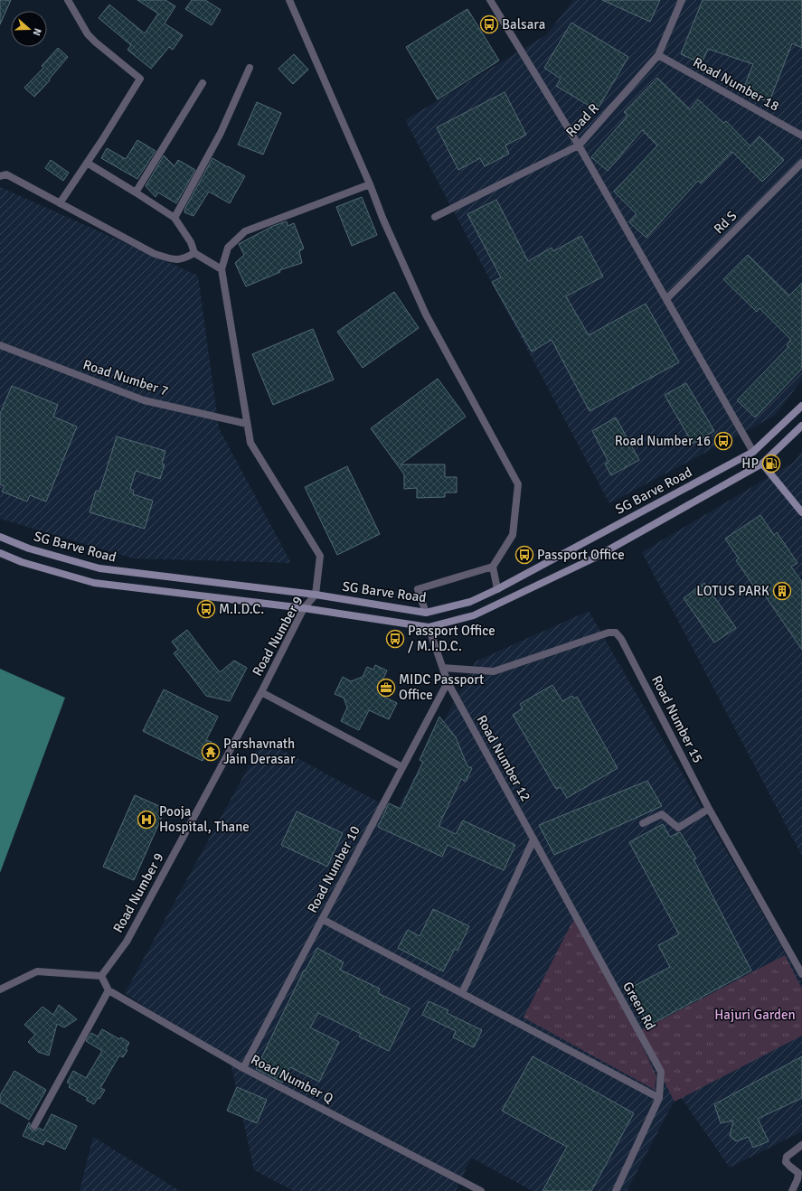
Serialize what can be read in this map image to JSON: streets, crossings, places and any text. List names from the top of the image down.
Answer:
{
  "streets": {
    "main road": ["SG Barve Road"],
    "street": [
      "Road Number 18",
      "Road R",
      "Rd S",
      "Road Number 7",
      "Road Number 9",
      "Road Number 15",
      "Road Number 12",
      "Road Number 10",
      "Green Rd",
      "Road Number Q"
    ]
  },
  "crossings": [
    ["Road Number 18", "Road R"],
    ["SG Barve Road", "Road Number 9"],
    ["SG Barve Road", "Road Number 12"],
    ["Road Number 15", "Road Number 12"],
    ["Road Number 12", "Road Number 10"],
    ["Road Number 12", "Green Rd"],
    ["Road Number 10", "Road Number Q"]
  ],
  "parks": ["Hajuri Garden"],
  "places": {
    "bus stop": [
      "Balsara",
      "Road Number 16",
      "Passport Office",
      "M.I.D.C.",
      "Passport Office / M.I.D.C."
    ],
    "fuel station": ["HP"],
    "building": ["LOTUS PARK"],
    "office": ["MIDC Passport Office"],
    "temple": ["Parshavnath Jain Derasar"],
    "hospital": ["Pooja Hospital, Thane"]
  },
  "north": "right"
}
